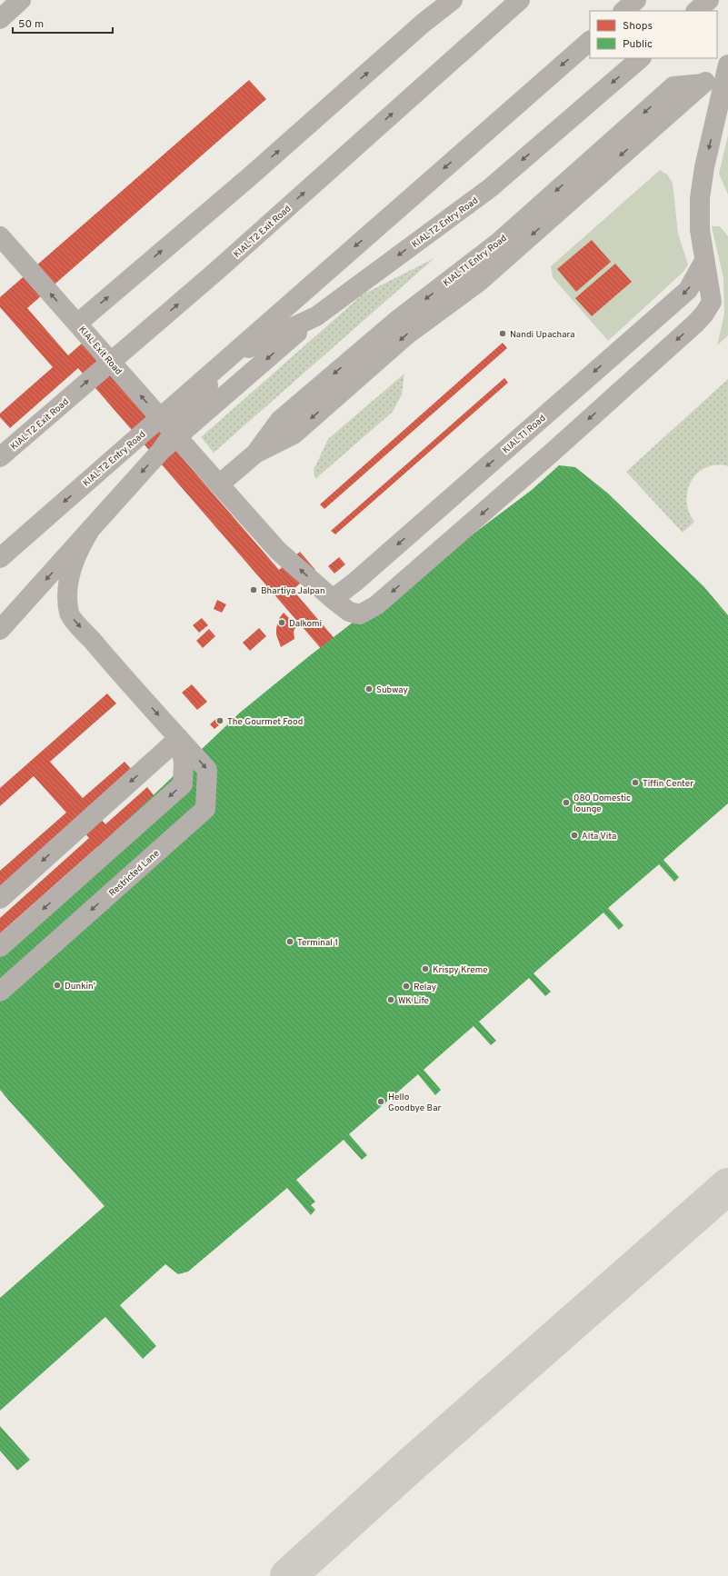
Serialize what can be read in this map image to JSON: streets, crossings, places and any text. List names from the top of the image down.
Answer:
{
  "streets": {
    "main road": [
      "KIAL T2 Entry Road",
      "KIAL T2 Exit Road",
      "KIAL T1 Entry Road",
      "KIAL Exit Road",
      "KIAL T1 Road",
      "Restricted Lane"
    ]
  },
  "crossings": [
    ["KIAL T1 Entry Road", "KIAL Exit Road"],
    ["KIAL T1 Entry Road", "KIAL T1 Road"]
  ],
  "one_way": ["KIAL T1 Entry Road", "KIAL Exit Road", "KIAL T1 Road"],
  "places": [
    "Nandi Upachara",
    "Bhartiya Jalpan",
    "Dalkomi",
    "Subway",
    "The Gourmet Food",
    "Tiffin Center",
    "080 Domestic lounge",
    "Alta Vita",
    "Terminal 1",
    "Krispy Kreme",
    "Dunkin'",
    "Relay",
    "WK Life",
    "Hello Goodbye Bar"
  ],
  "legend": ["Shops", "Public"],
  "scale_bar": "50 m"
}
